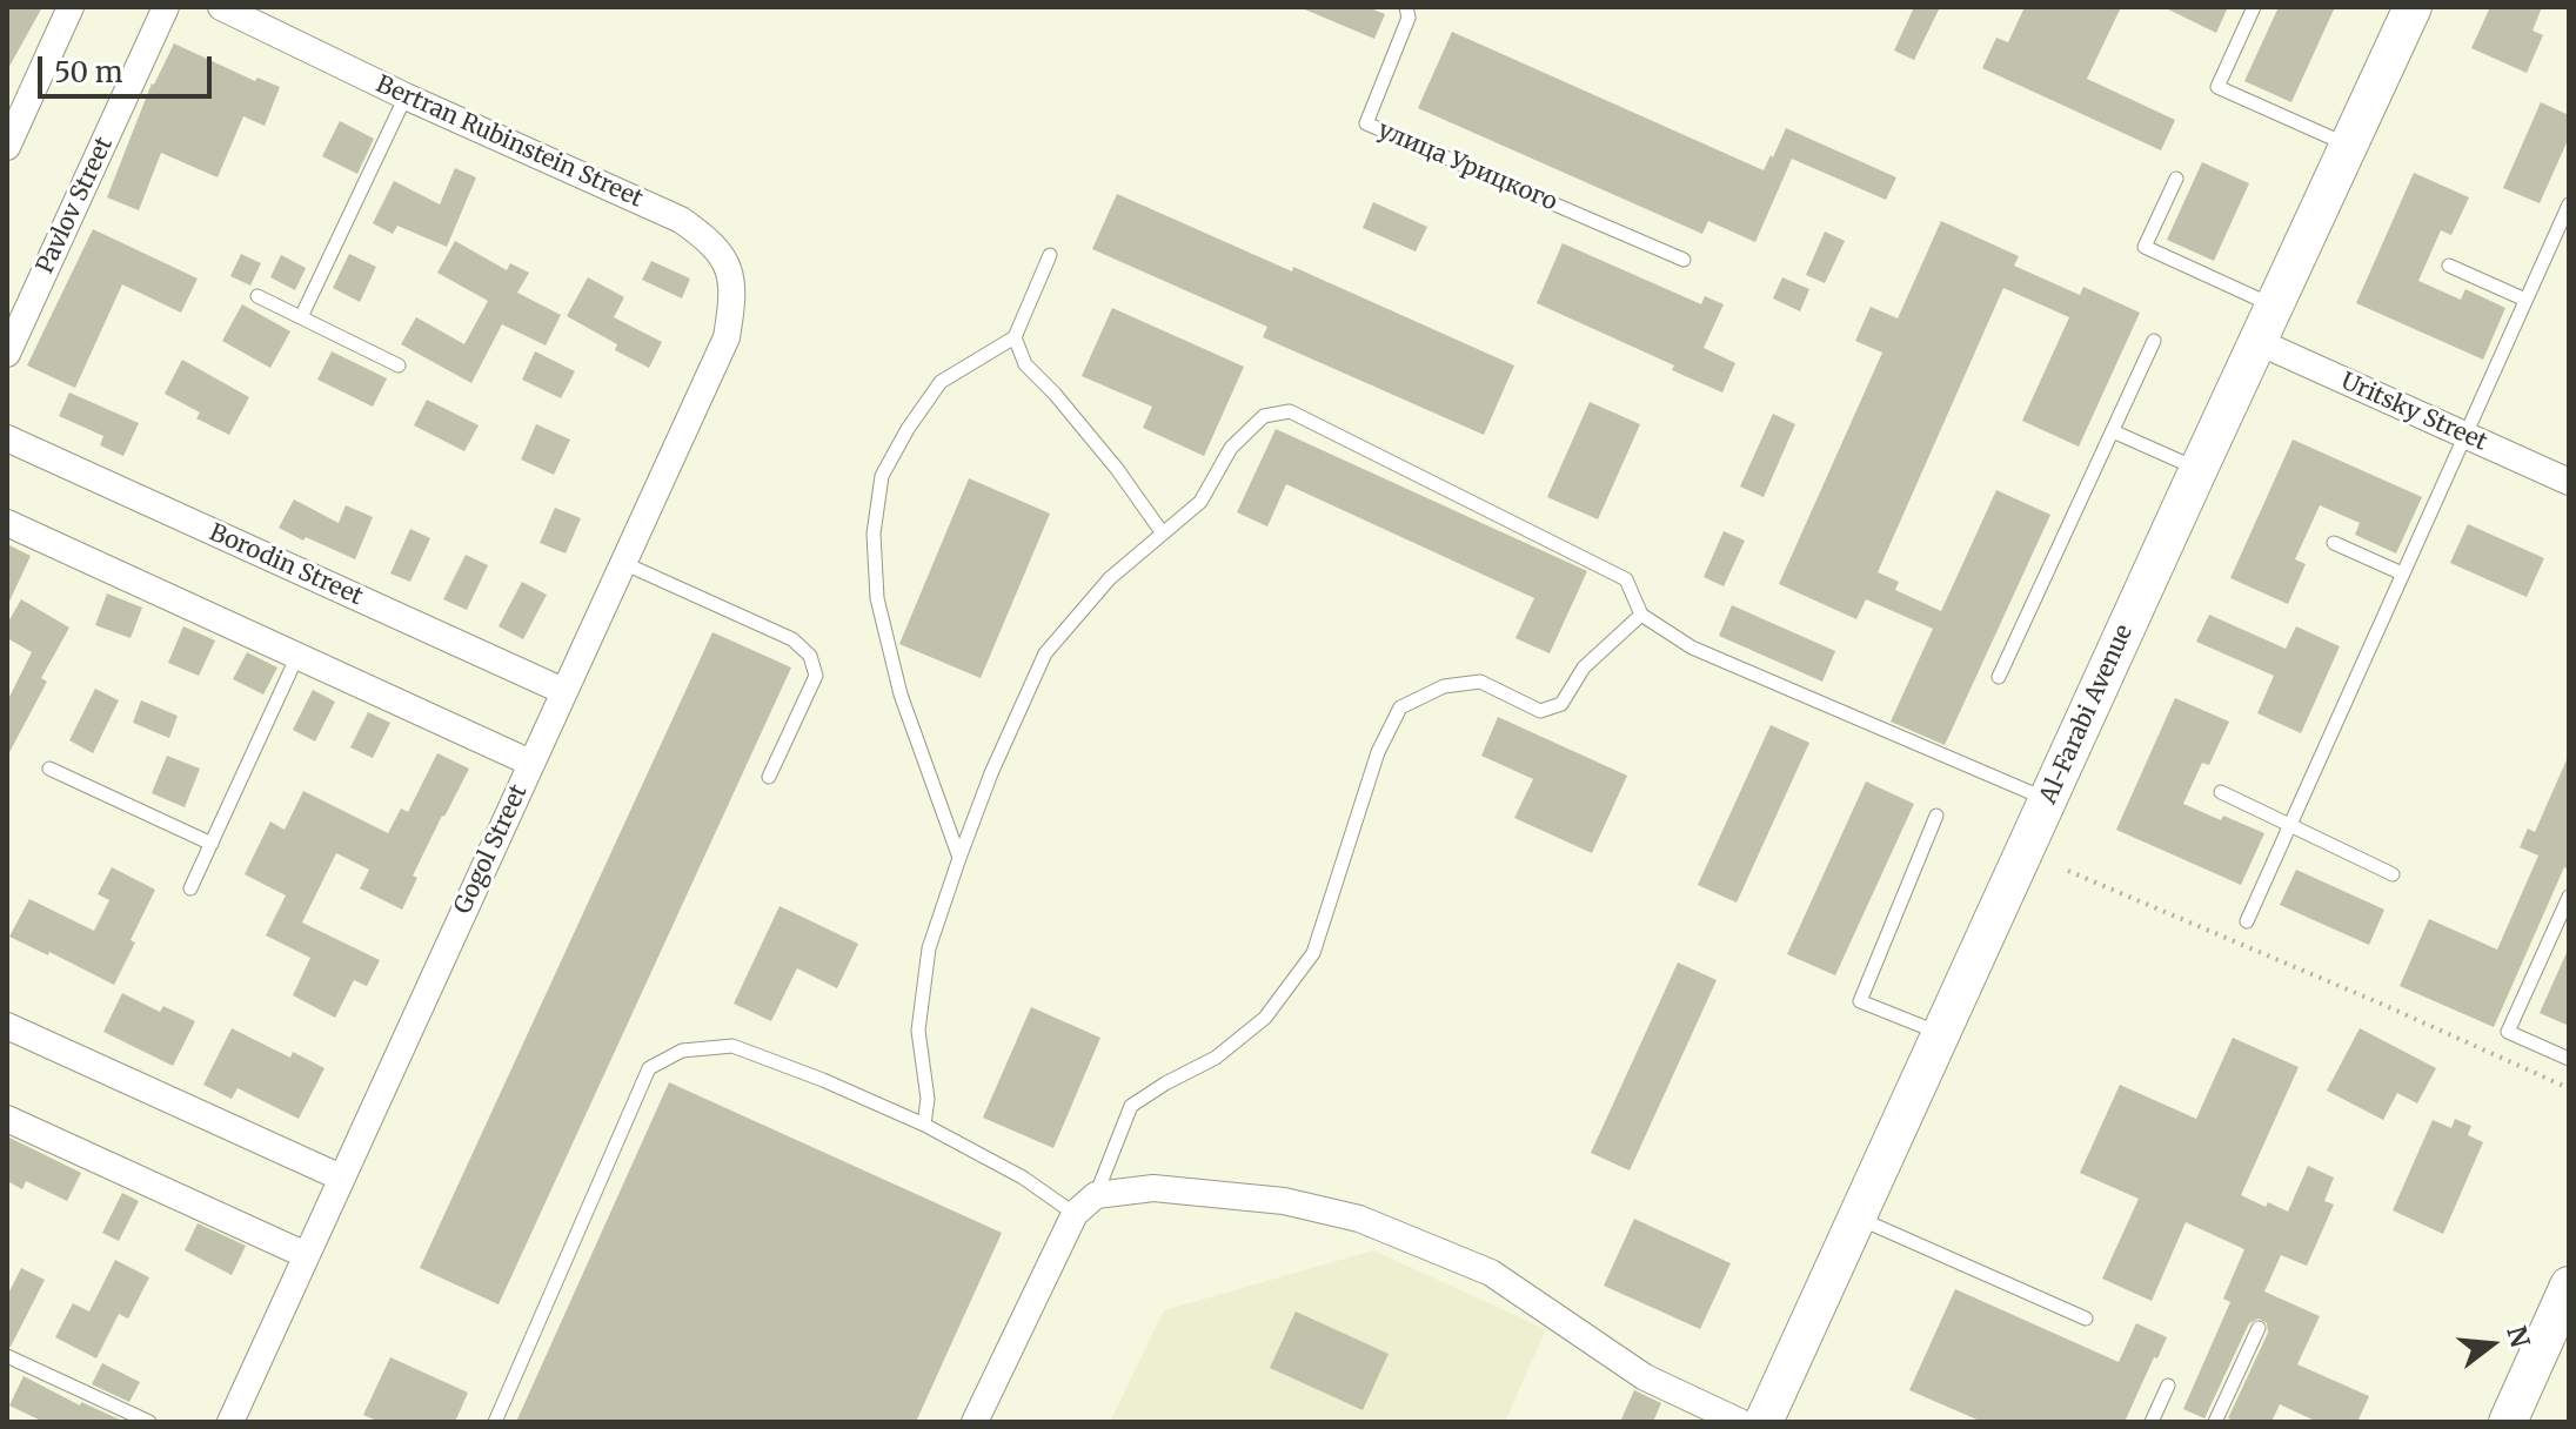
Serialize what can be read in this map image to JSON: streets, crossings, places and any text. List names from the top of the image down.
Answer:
{
  "streets": {
    "main road": ["Al-Farabi Avenue"],
    "street": [
      "Bertran Rubinstein Street",
      "Pavlov Street",
      "Uritsky Street",
      "Borodin Street",
      "Gogol Street"
    ],
    "lane": ["улица Урицкого"]
  },
  "crossings": [
    ["Bertran Rubinstein Street", "Gogol Street"],
    ["Uritsky Street", "Al-Farabi Avenue"],
    ["Borodin Street", "Gogol Street"]
  ],
  "scale_bar": "50 m",
  "north": "right"
}
